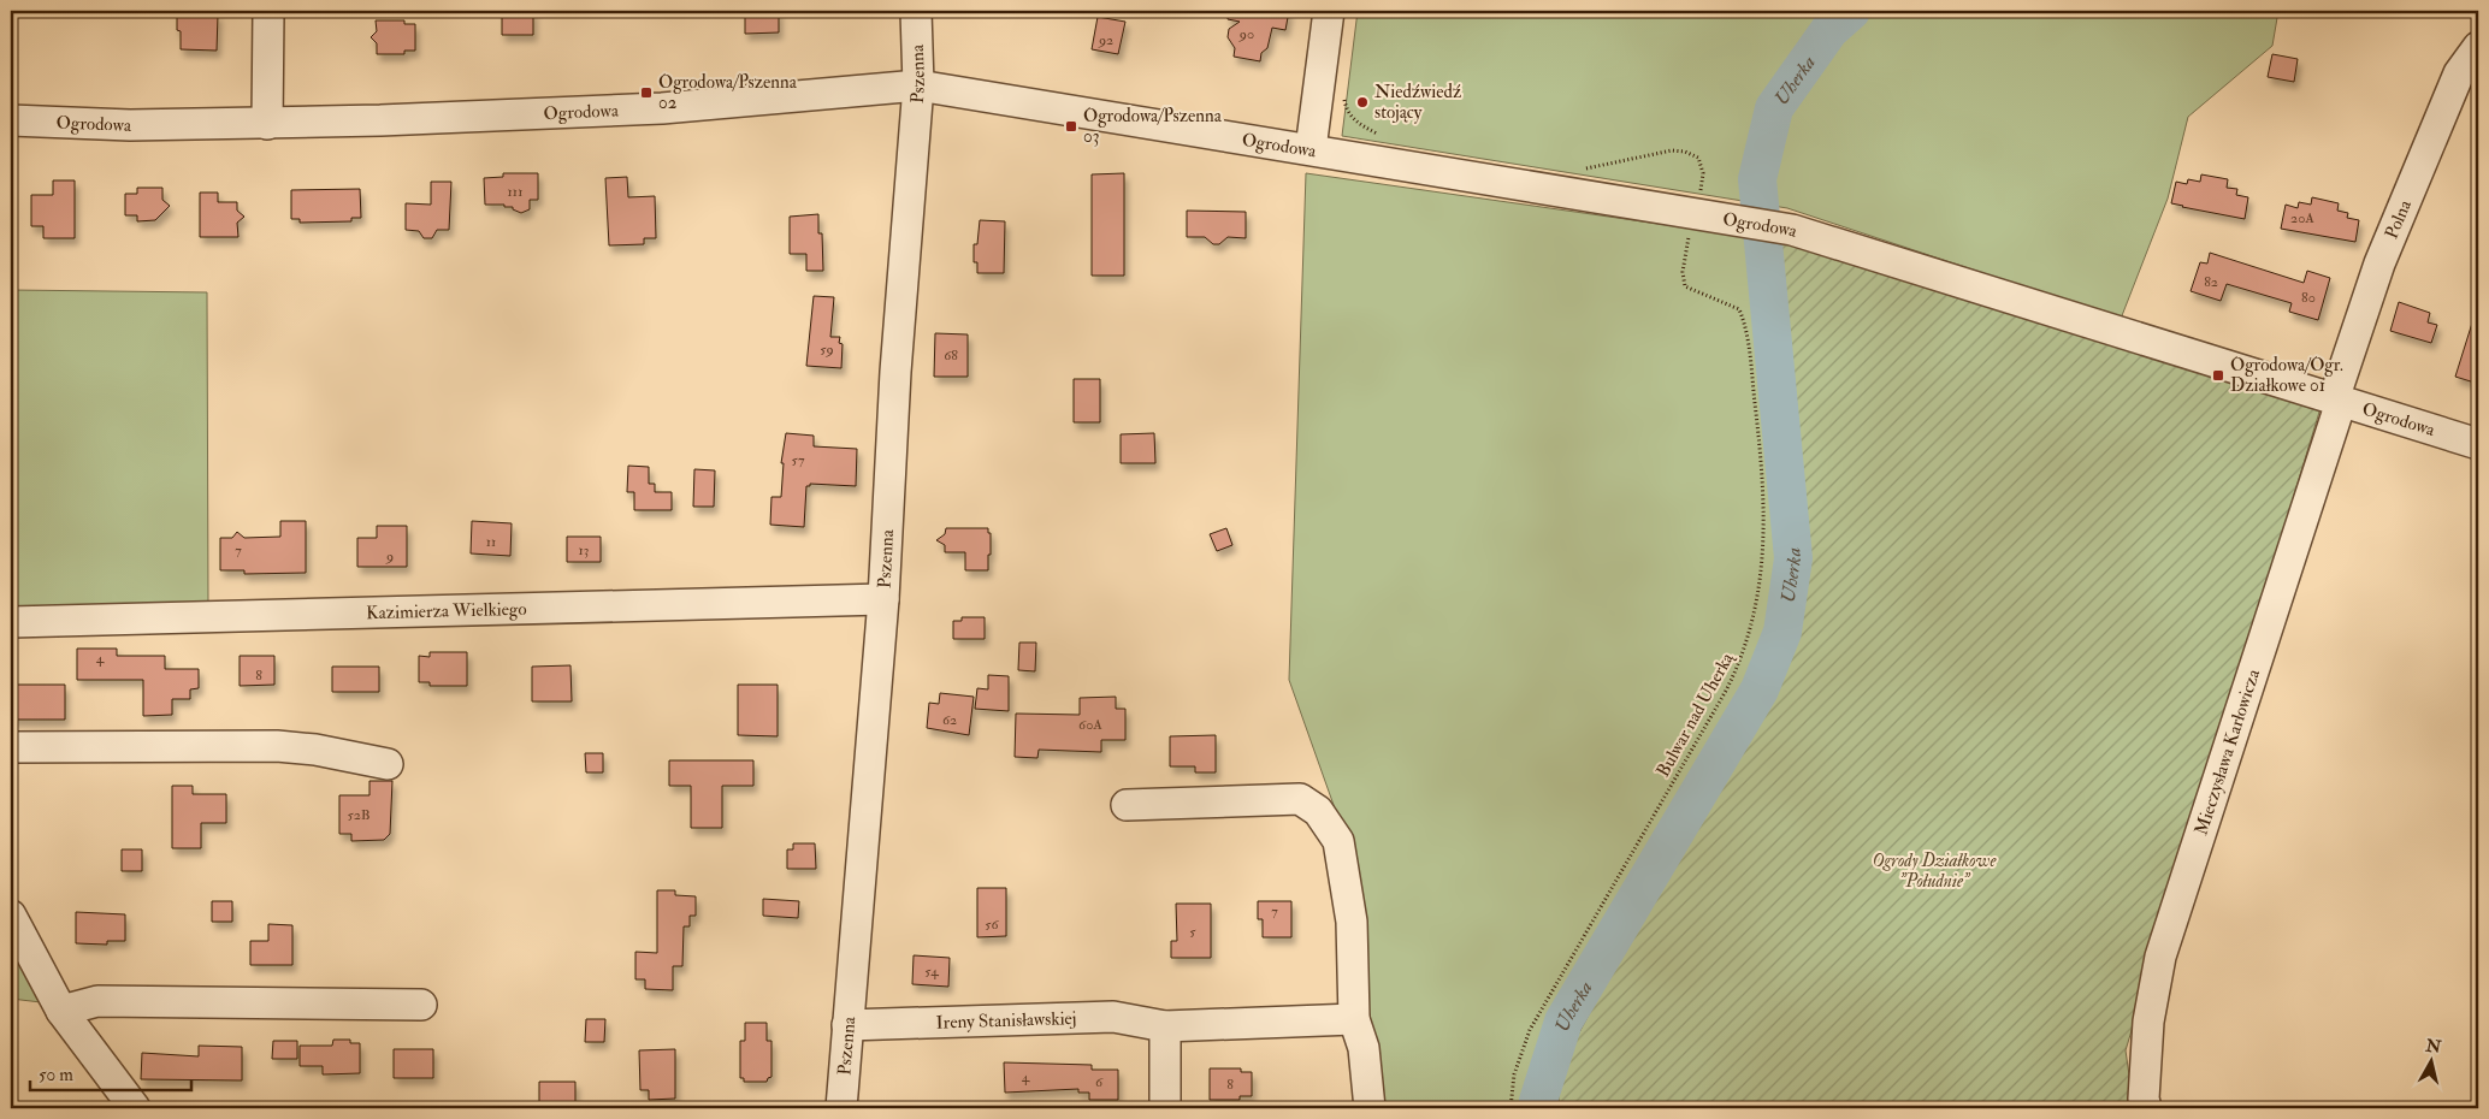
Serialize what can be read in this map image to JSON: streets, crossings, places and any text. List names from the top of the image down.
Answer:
{
  "streets": {
    "street": [
      "Pszenna",
      "Ogrodowa",
      "Polna",
      "Kazimierza Wielkiego",
      "Mieczysława Karłowicza",
      "Ireny Stanisławskiej"
    ],
    "path": ["Bulwar nad Uherką"]
  },
  "crossings": [
    ["Pszenna", "Ogrodowa"],
    ["Pszenna", "Kazimierza Wielkiego"],
    ["Pszenna", "Ireny Stanisławskiej"],
    ["Ogrodowa", "Polna"],
    ["Ogrodowa", "Mieczysława Karłowicza"],
    ["Polna", "Mieczysława Karłowicza"]
  ],
  "water": ["Uherka"],
  "parks": ["Ogrody Działkowe \"Południe\""],
  "places": {
    "transit": ["Ogrodowa/Pszenna 02", "Ogrodowa/Pszenna 03", "Ogrodowa/Ogr. Działkowe 01"],
    "other": ["Niedźwiedź stojący"]
  },
  "house_numbers": [
    "90",
    "92",
    "111",
    "20A",
    "82",
    "80",
    "59",
    "68",
    "57",
    "11",
    "7",
    "13",
    "9",
    "4",
    "8",
    "62",
    "60A",
    "52B",
    "7",
    "56",
    "5",
    "54",
    "4",
    "6",
    "8"
  ],
  "scale_bar": "50 m",
  "north": "top"
}
